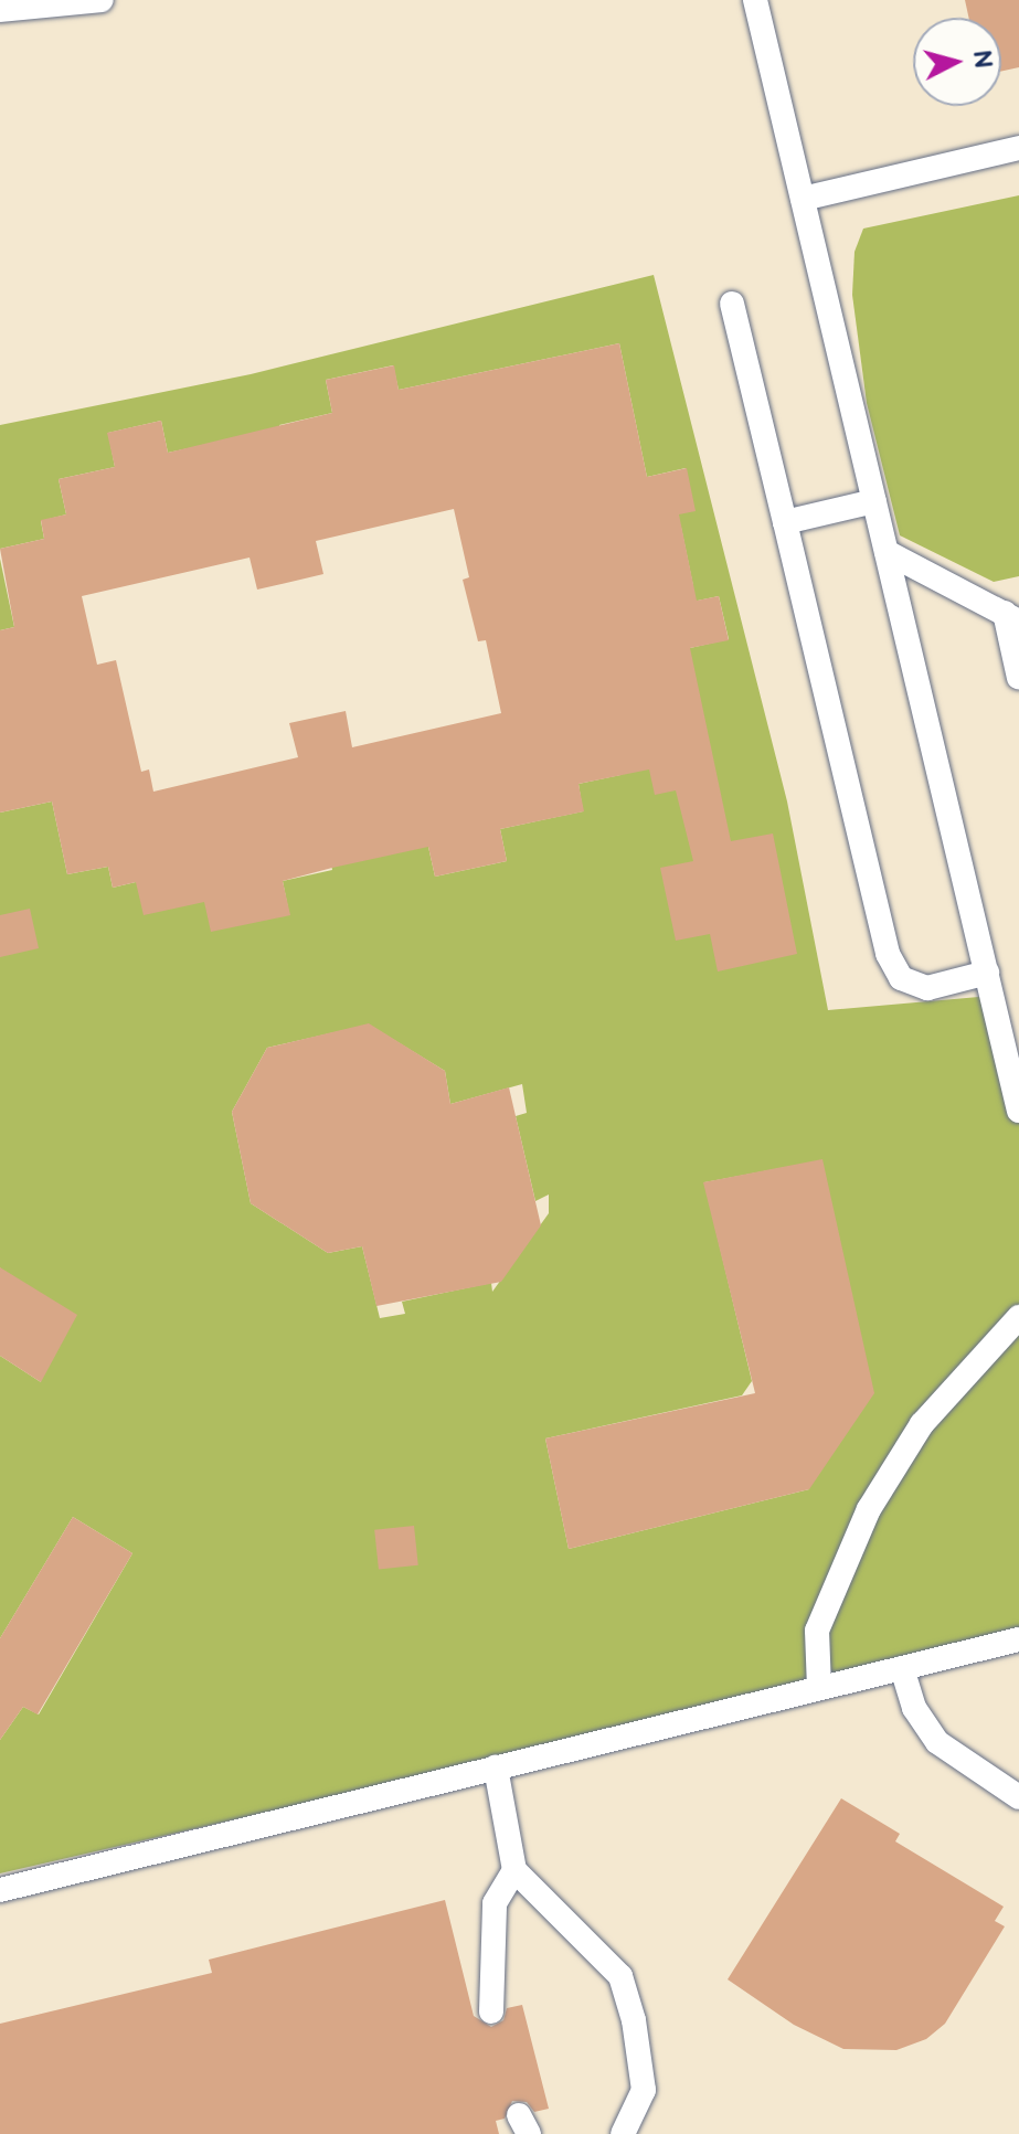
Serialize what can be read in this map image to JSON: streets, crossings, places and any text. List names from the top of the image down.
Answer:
{
  "north": "right"
}
